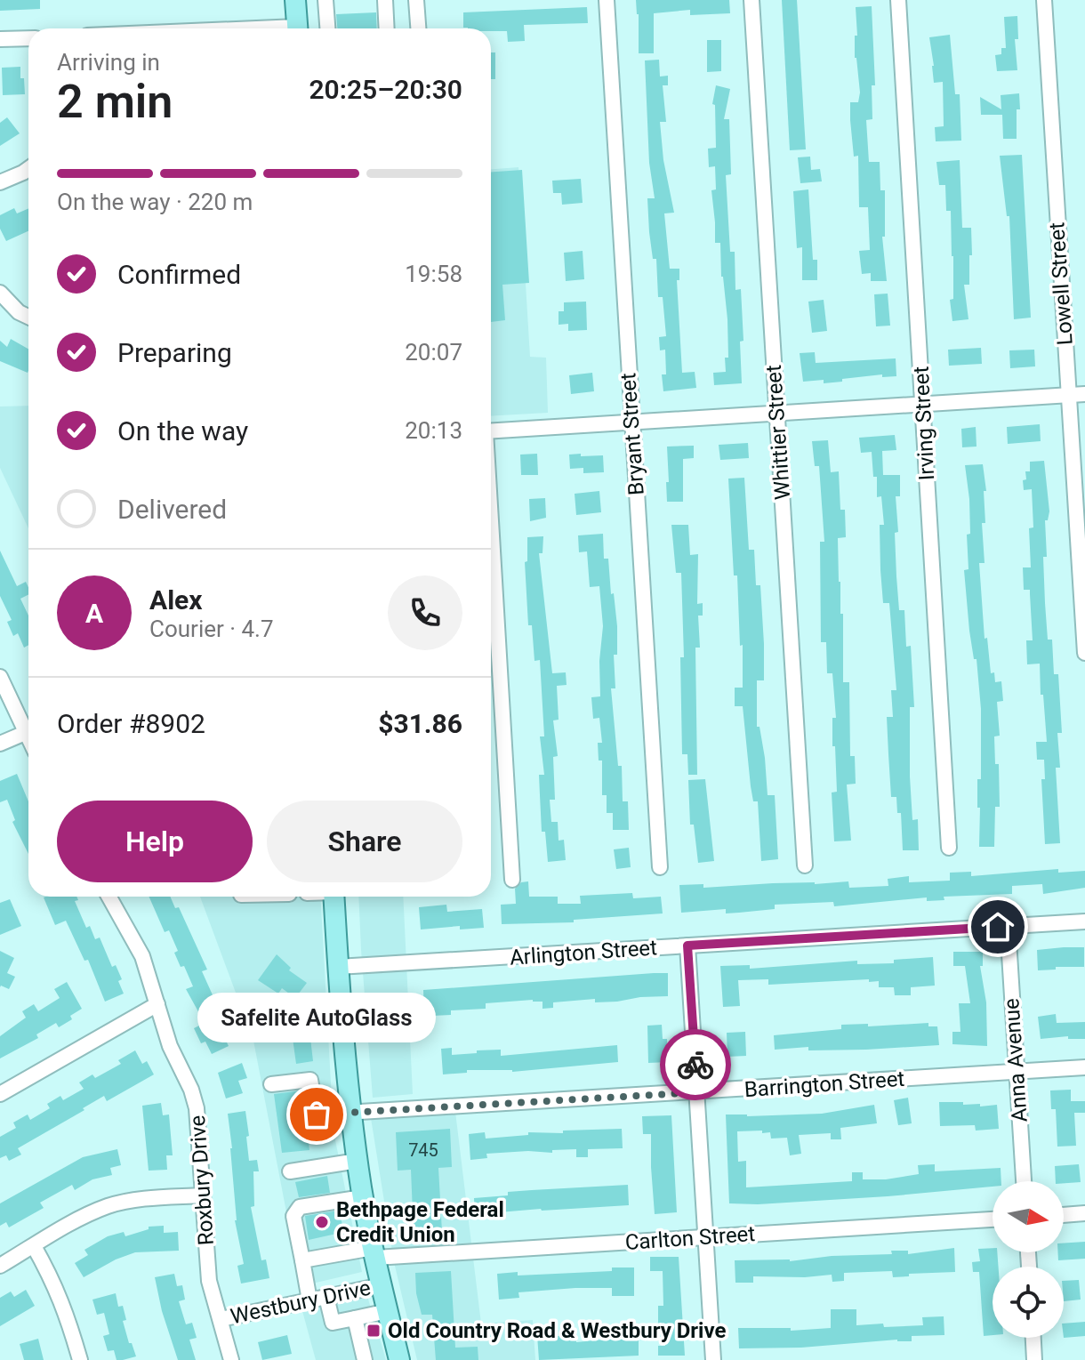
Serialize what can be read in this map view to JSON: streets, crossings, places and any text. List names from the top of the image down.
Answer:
{
  "streets": {
    "street": [
      "Lowell Street",
      "Irving Street",
      "Whittier Street",
      "Bryant Street",
      "Arlington Street",
      "Anna Avenue",
      "Barrington Street",
      "Roxbury Drive",
      "Carlton Street",
      "Westbury Drive"
    ]
  },
  "crossings": [
    ["Arlington Street", "Anna Avenue"],
    ["Anna Avenue", "Barrington Street"],
    ["Roxbury Drive", "Westbury Drive"]
  ],
  "places": {
    "other": ["Safelite AutoGlass", "Bethpage Federal Credit Union"],
    "transit": ["Old Country Road & Westbury Drive"]
  },
  "house_numbers": ["745"],
  "north": "right",
  "page": {
    "heading": ["2 min", "Arriving in", "20:25–20:30"],
    "panel": [
      "Alex",
      "Courier · 4.7",
      "Order #8902",
      "$31.86"
    ],
    "bar": "On the way · 220 m",
    "list": [
      ["Confirmed", "19:58"],
      ["Preparing", "20:07"],
      ["On the way", "20:13"],
      "Delivered"
    ],
    "round": "A",
    "buttons": ["Help", "Share"],
    "bubble": "Safelite AutoGlass"
  }
}
